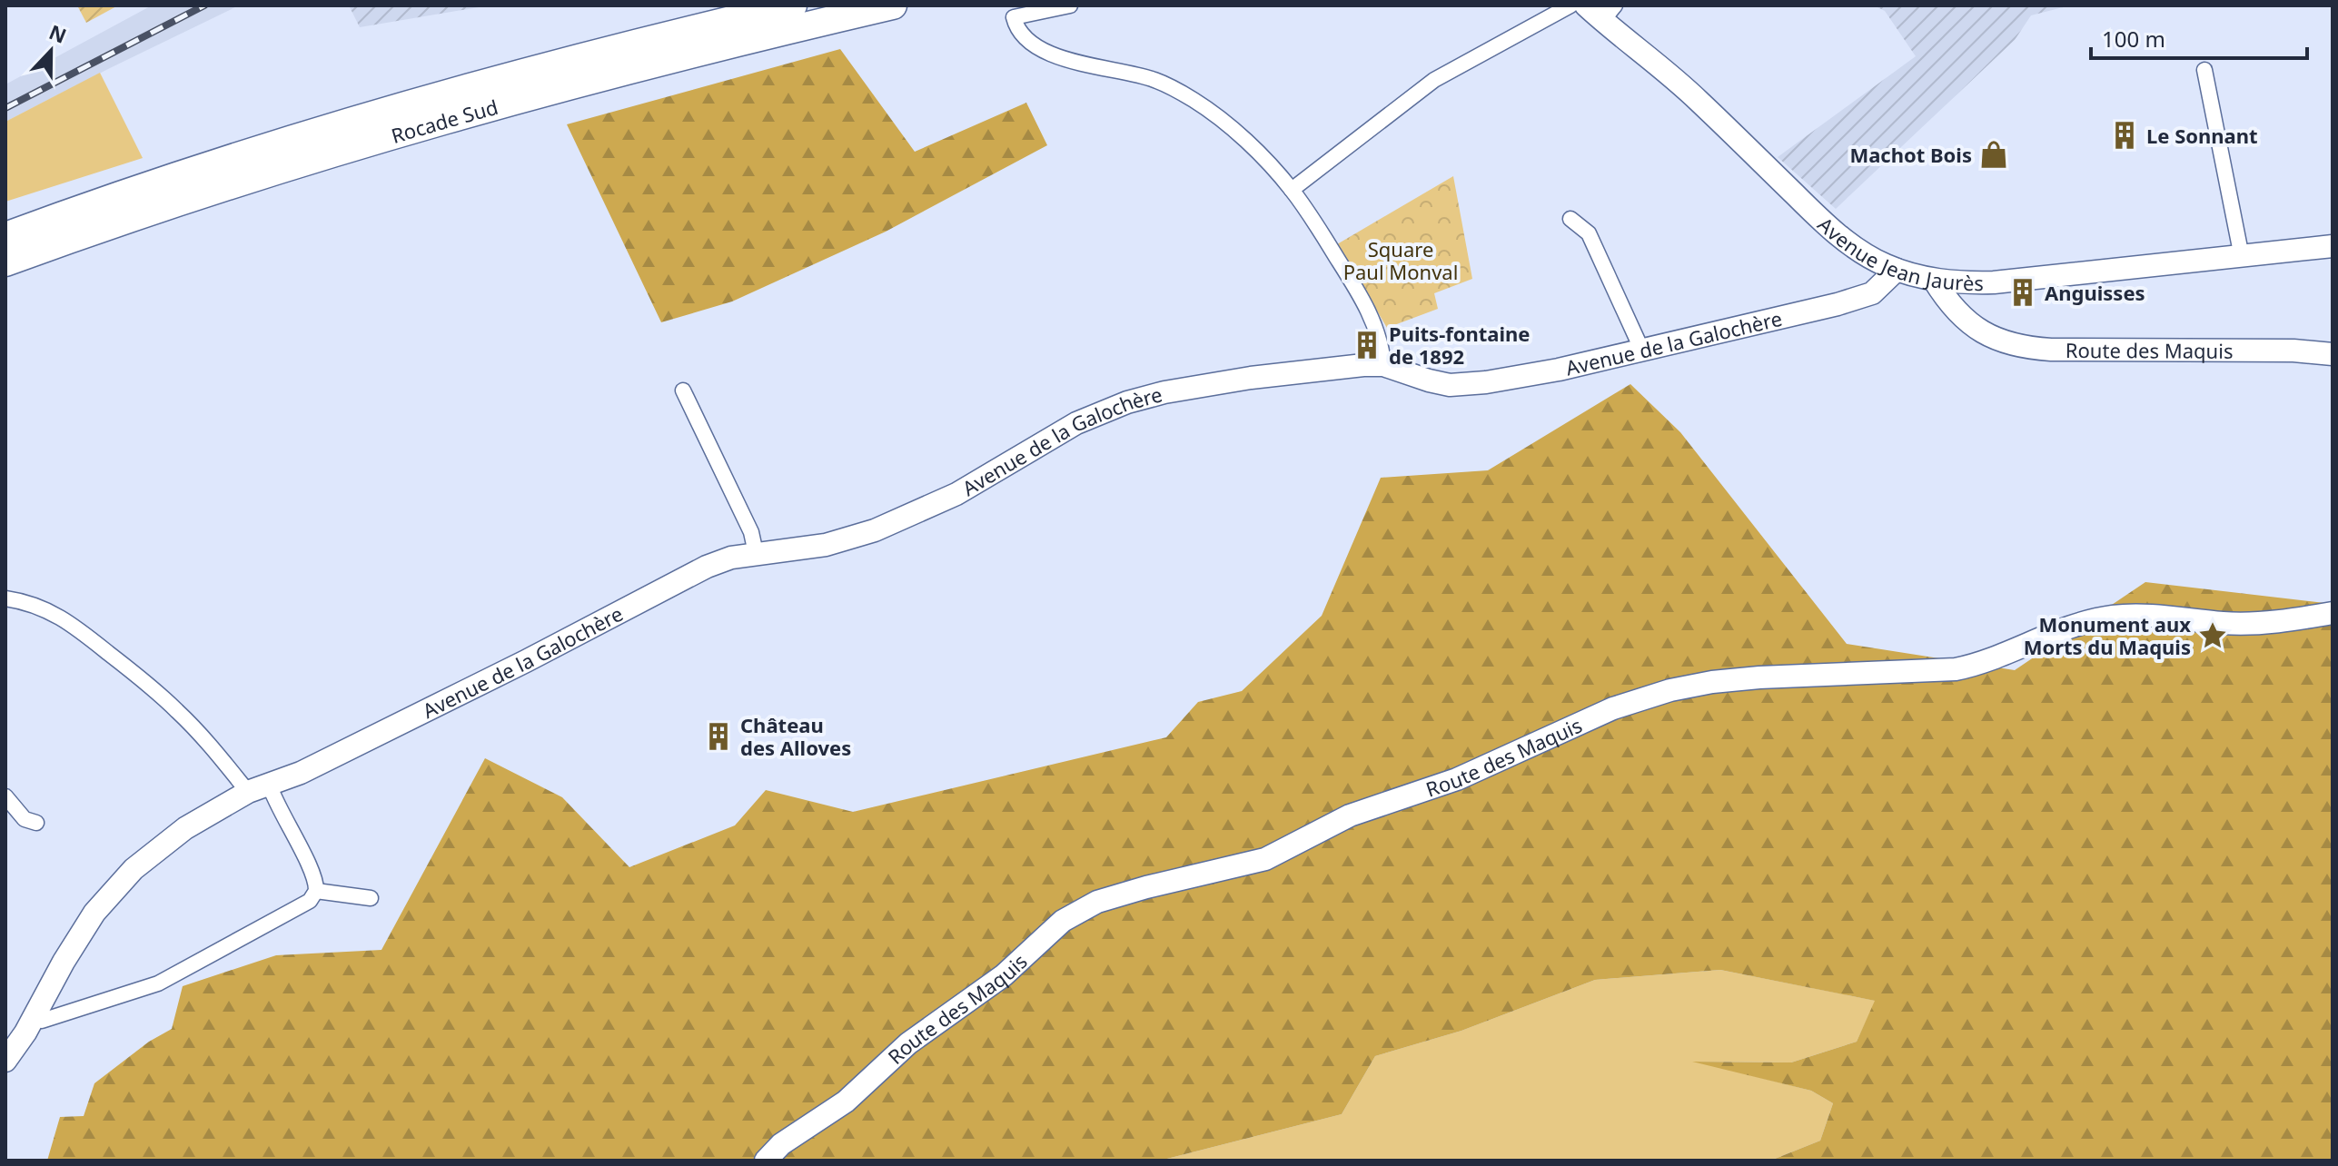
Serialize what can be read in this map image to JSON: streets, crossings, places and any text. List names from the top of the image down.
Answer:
{
  "streets": {
    "highway": ["Rocade Sud"],
    "main road": ["Avenue Jean Jaurès", "Avenue de la Galochère", "Route des Maquis"]
  },
  "crossings": [
    ["Avenue Jean Jaurès", "Avenue de la Galochère"],
    ["Avenue Jean Jaurès", "Route des Maquis"]
  ],
  "parks": ["Square Paul Monval"],
  "places": {
    "building": [
      "Le Sonnant",
      "Anguisses",
      "Puits-fontaine de 1892",
      "Château des Alloves"
    ],
    "shop": ["Machot Bois"],
    "place": ["Monument aux Morts du Maquis"]
  },
  "scale_bar": "100 m",
  "north": "top"
}
